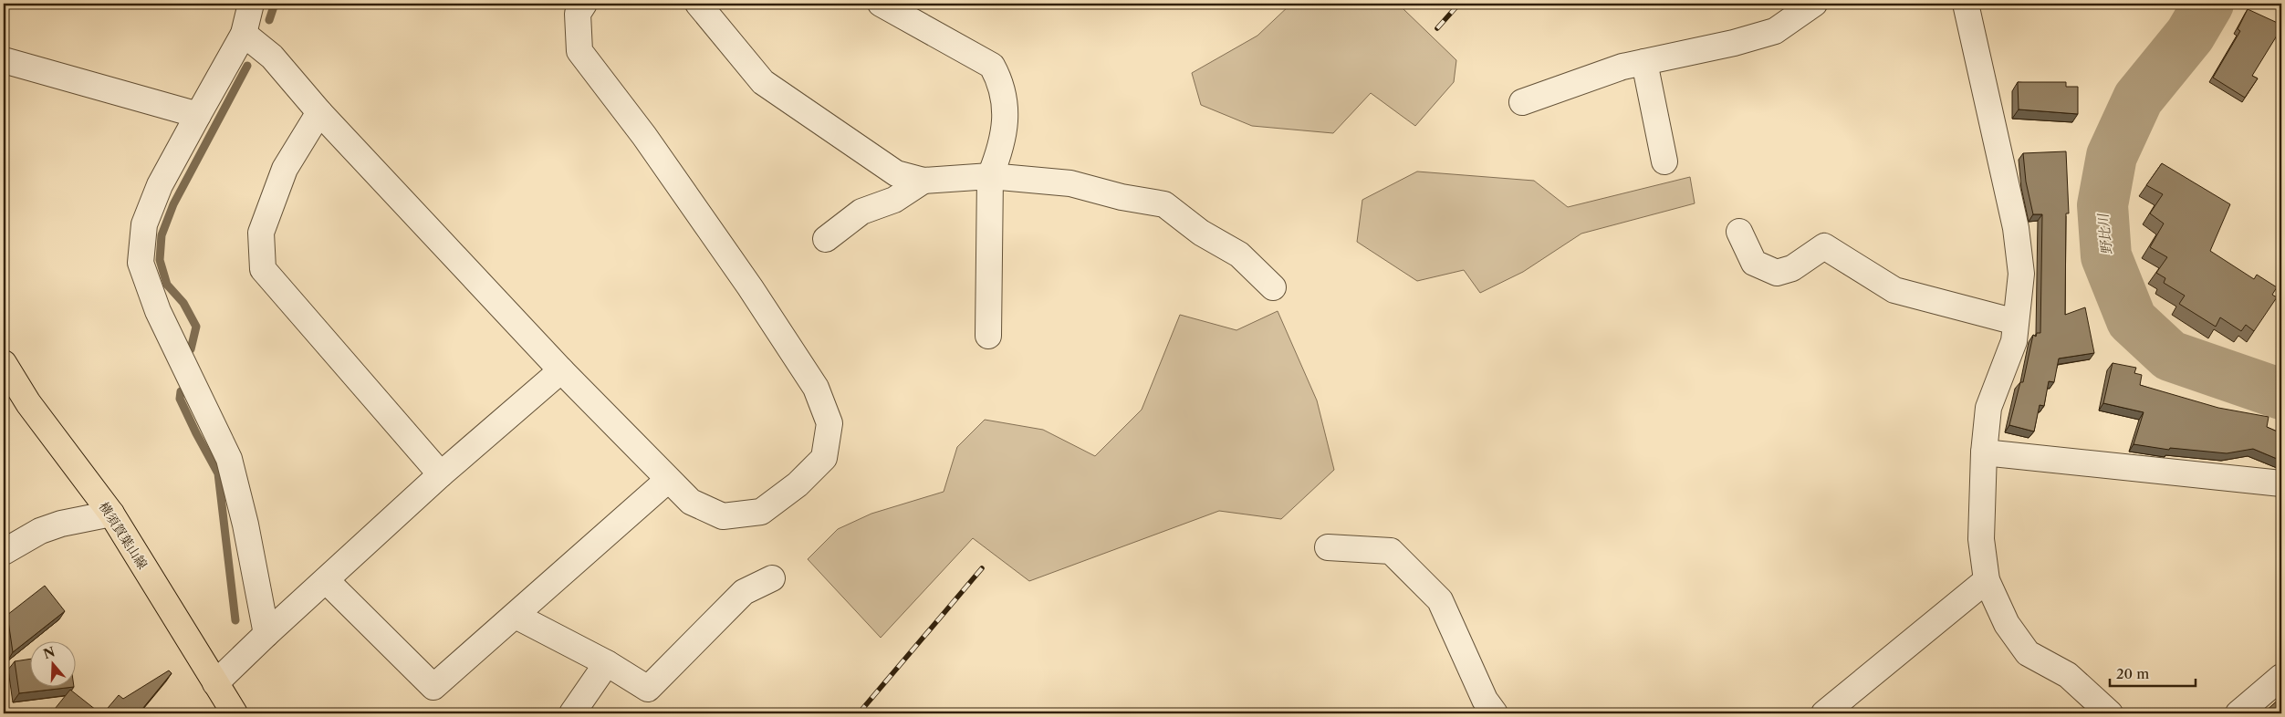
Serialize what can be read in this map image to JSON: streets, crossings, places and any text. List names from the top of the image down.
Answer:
{
  "streets": {
    "main road": ["横須賀葉山線"]
  },
  "water": ["野比川"],
  "scale_bar": "20 m",
  "north": "top"
}
